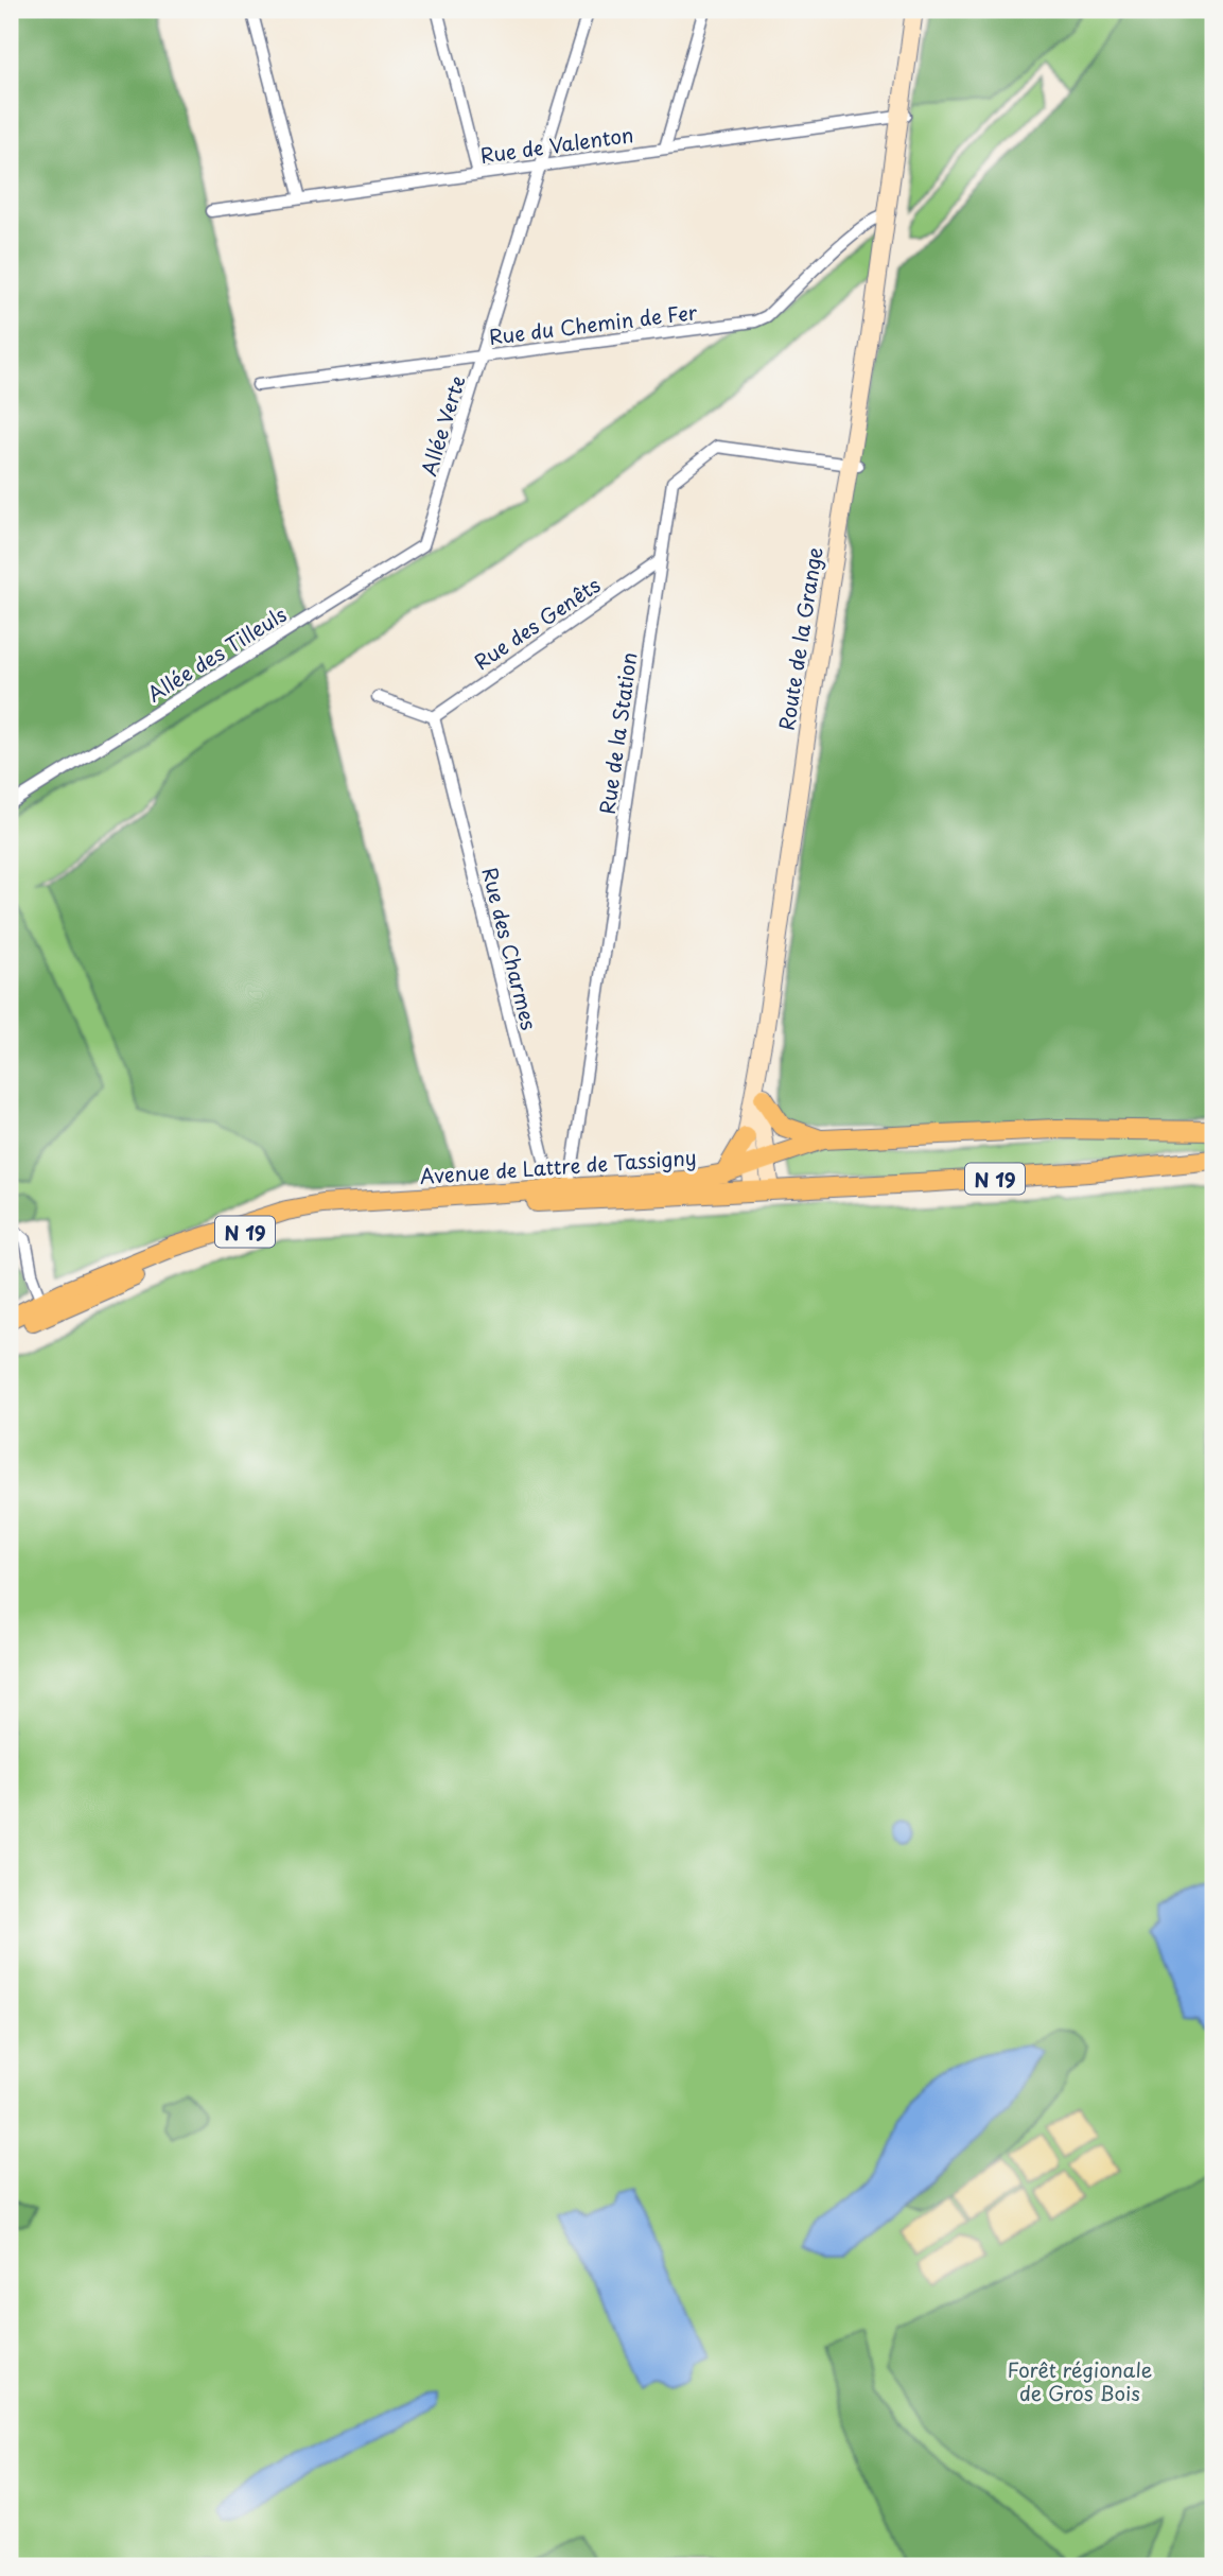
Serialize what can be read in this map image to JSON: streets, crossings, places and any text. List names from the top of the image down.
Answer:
{
  "streets": {
    "main road": ["Route de la Grange", "Avenue de Lattre de Tassigny", "N 19"],
    "street": [
      "Rue de Valenton",
      "Rue du Chemin de Fer",
      "Allée Verte",
      "Rue des Genêts",
      "Allée des Tilleuls",
      "Rue de la Station",
      "Rue des Charmes"
    ]
  },
  "crossings": [
    ["Rue de Valenton", "Allée Verte"],
    ["Rue de Valenton", "Route de la Grange"],
    ["Rue du Chemin de Fer", "Allée Verte"],
    ["Rue du Chemin de Fer", "Route de la Grange"],
    ["Allée Verte", "Allée des Tilleuls"],
    ["Rue des Genêts", "Rue de la Station"],
    ["Rue des Genêts", "Rue des Charmes"],
    ["Route de la Grange", "Rue de la Station"],
    ["Route de la Grange", "Avenue de Lattre de Tassigny"],
    ["Rue de la Station", "Rue des Charmes"],
    ["Rue de la Station", "Avenue de Lattre de Tassigny"],
    ["Rue des Charmes", "Avenue de Lattre de Tassigny"],
    ["Avenue de Lattre de Tassigny", "N 19"]
  ],
  "parks": ["Forêt régionale de Gros Bois"]
}
